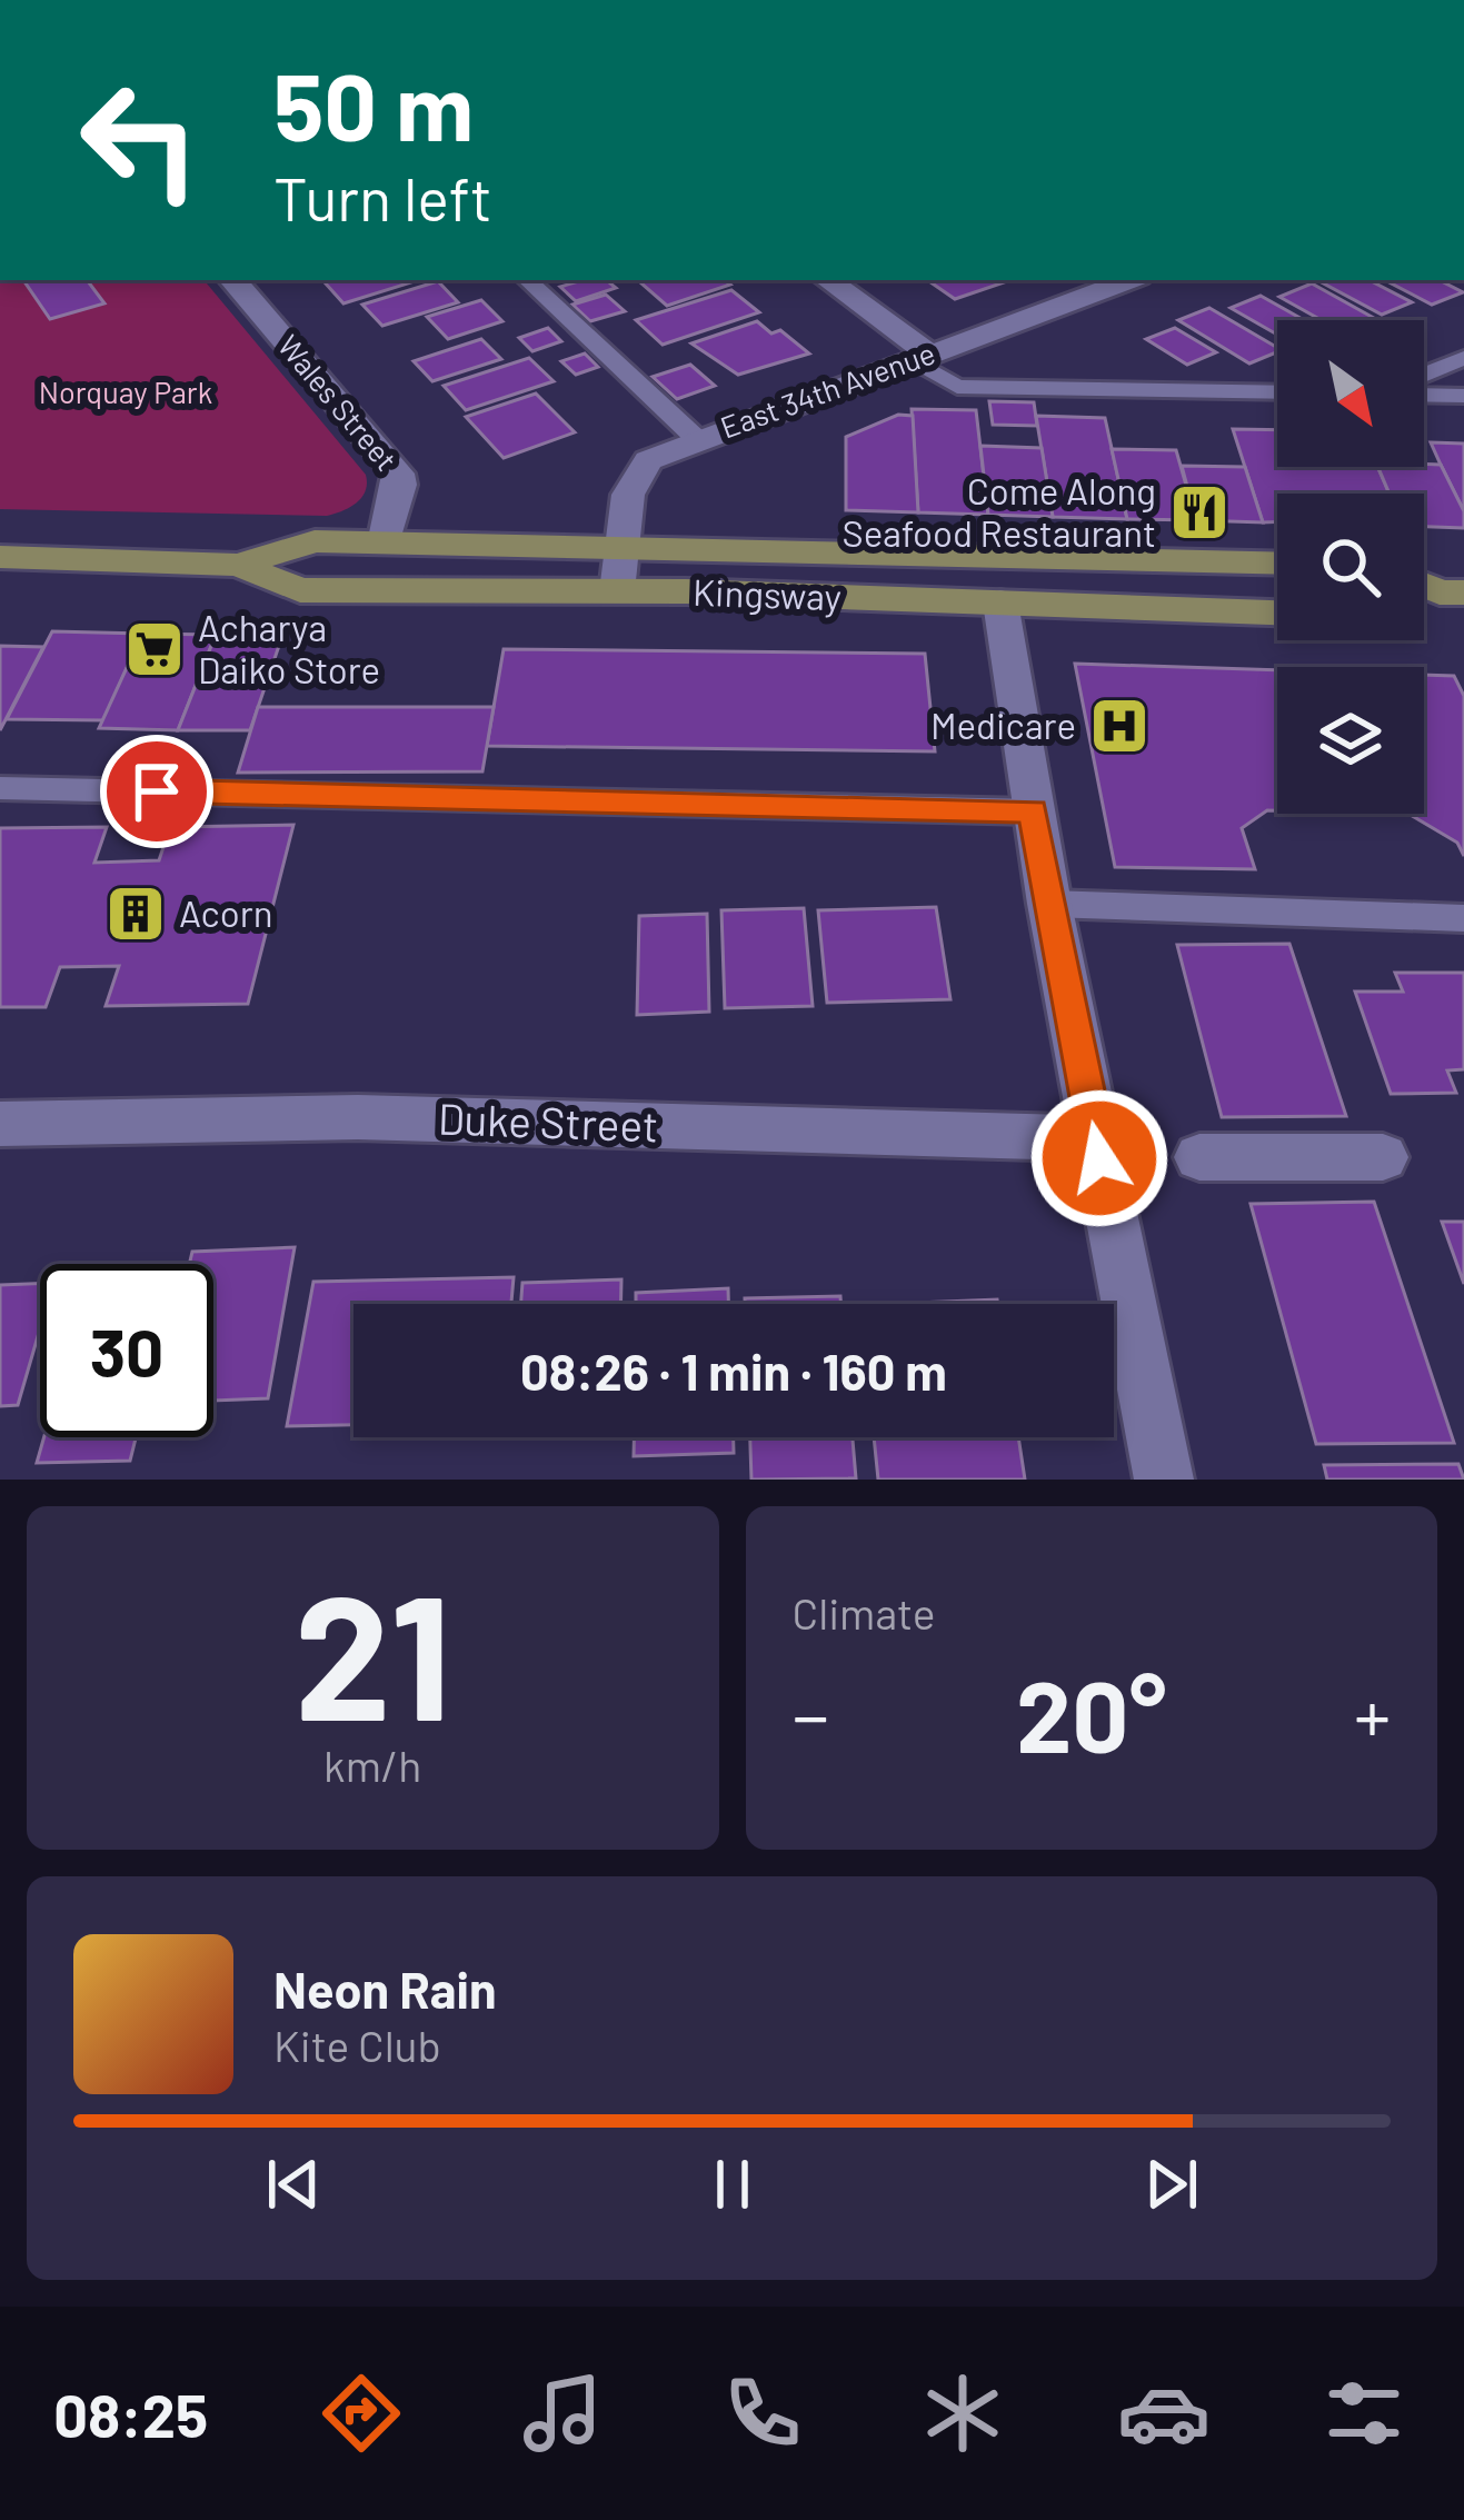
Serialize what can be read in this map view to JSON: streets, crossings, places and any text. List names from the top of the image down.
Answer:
{
  "streets": {
    "main road": ["Kingsway"],
    "street": ["East 34th Avenue", "Wales Street", "Duke Street"]
  },
  "crossings": [
    ["East 34th Avenue", "Kingsway"],
    ["Wales Street", "Kingsway"]
  ],
  "parks": ["Norquay Park"],
  "places": {
    "restaurant": ["Come Along Seafood Restaurant"],
    "supermarket": ["Acharya Daiko Store"],
    "hospital": ["Medicare"],
    "building": ["Acorn"]
  },
  "north": "bottom right",
  "page": {
    "turn": ["50 m", "Turn left"],
    "limit": "30",
    "trip": "08:26 · 1 min · 160 m",
    "tile": [
      ["21", "km/h"],
      "Climate"
    ],
    "heat": ["−", "20°", "+"],
    "song": ["Neon Rain", "Kite Club"],
    "tabs": "08:25"
  }
}
